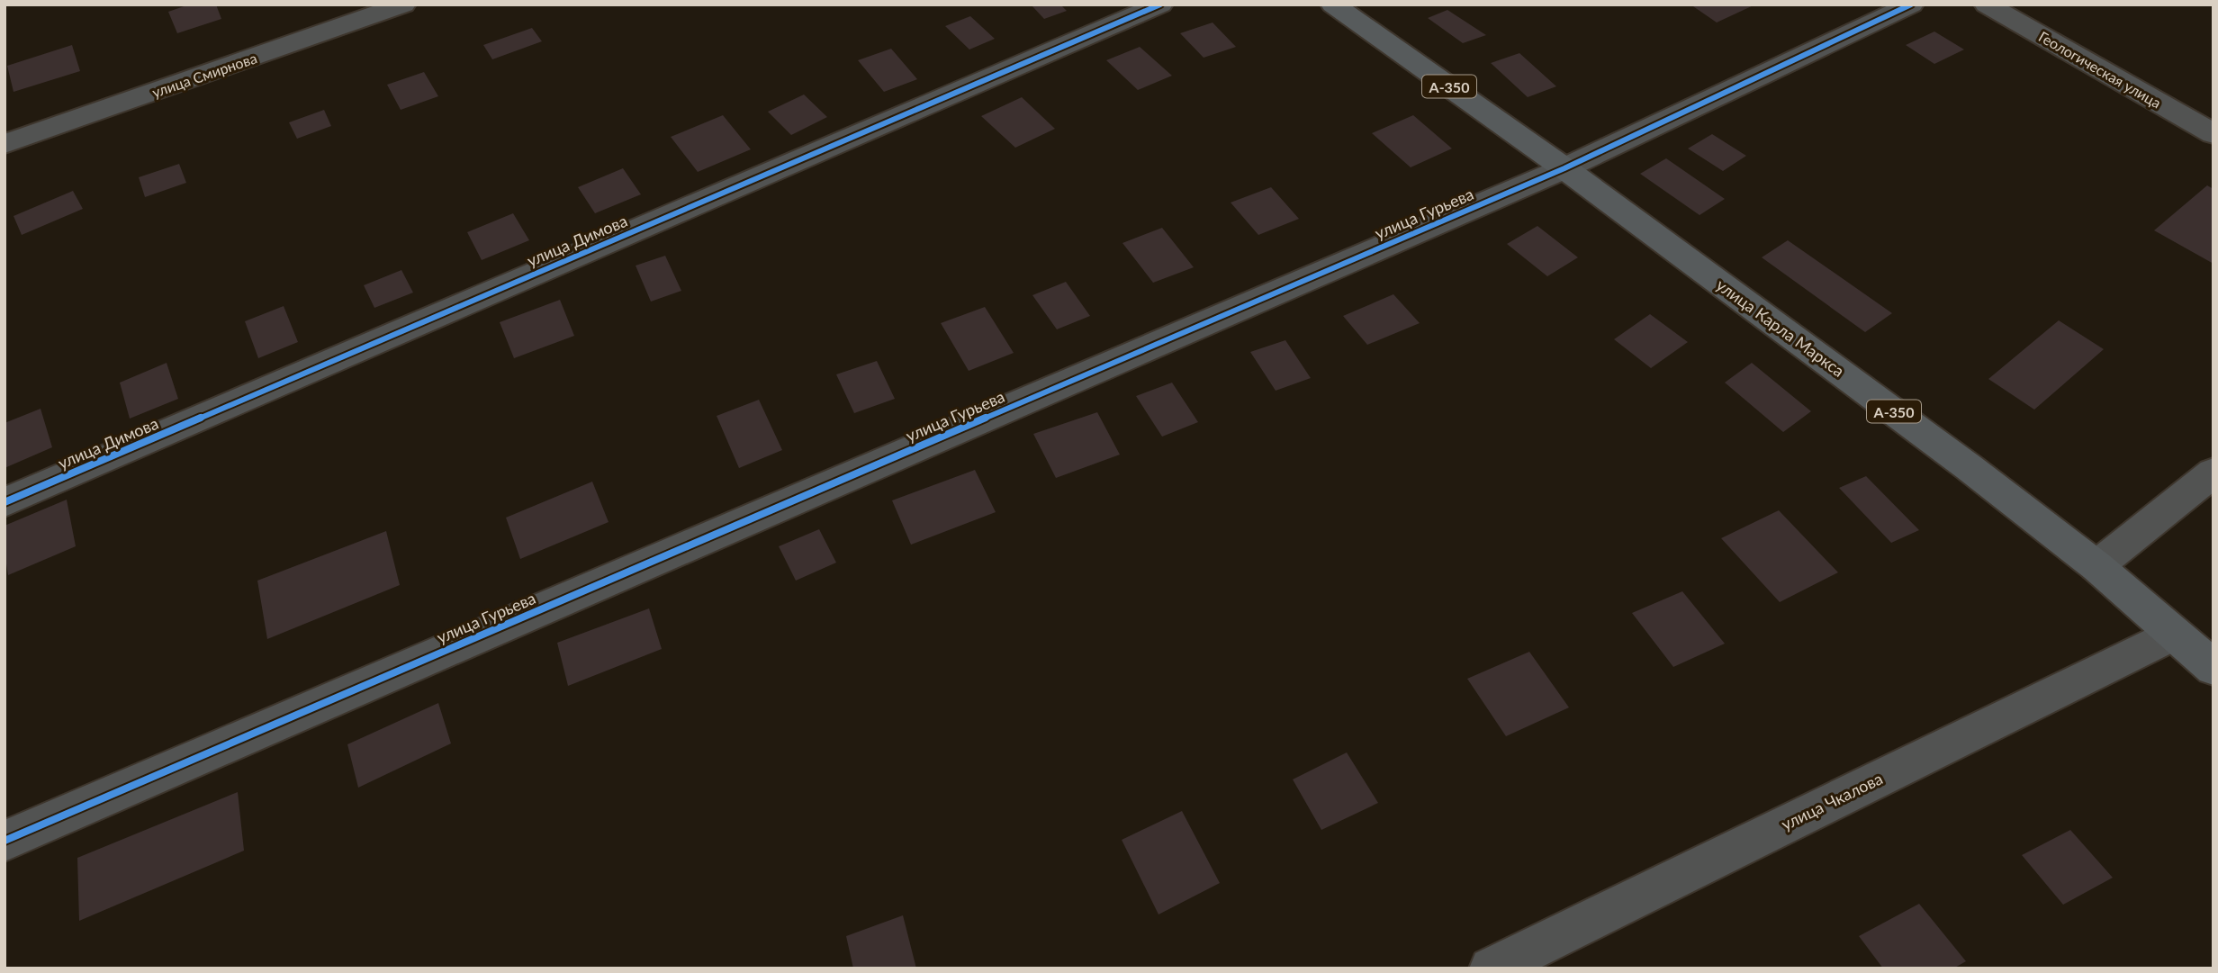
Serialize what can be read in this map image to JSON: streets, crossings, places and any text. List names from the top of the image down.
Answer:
{
  "streets": {
    "highway": ["А-350", "улица Карла Маркса"],
    "street": [
      "Геологическая улица",
      "улица Смирнова",
      "улица Гурьева",
      "улица Димова",
      "улица Чкалова"
    ]
  },
  "crossings": [
    ["улица Гурьева", "улица Карла Маркса"],
    ["улица Карла Маркса", "улица Чкалова"]
  ]
}
